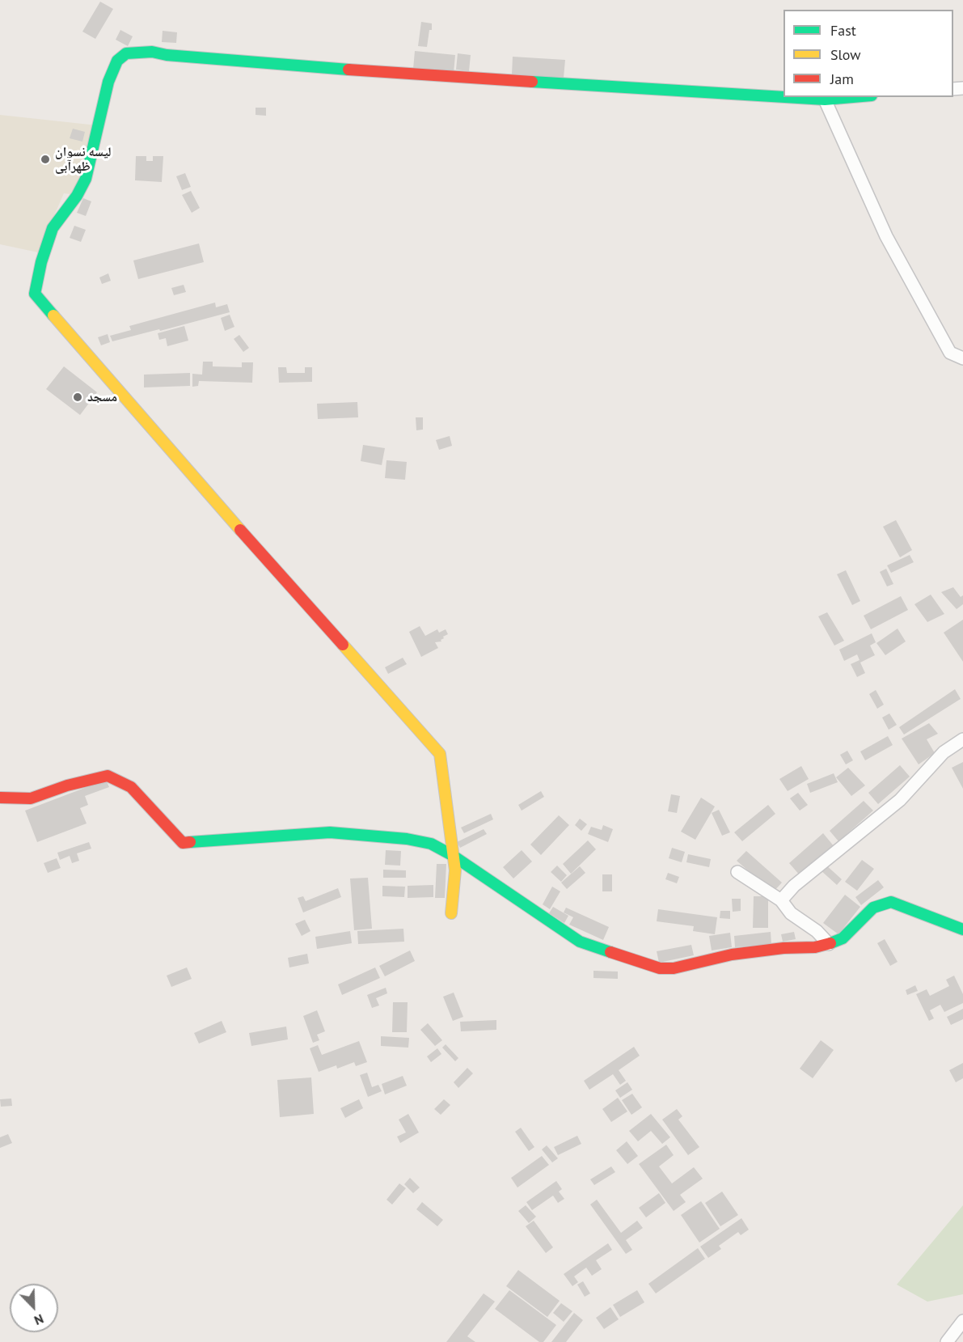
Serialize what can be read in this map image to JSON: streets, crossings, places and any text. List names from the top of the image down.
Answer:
{
  "places": ["لیسه نسوان ظهرآبی", "مسجد"],
  "legend": ["Fast", "Slow", "Jam"],
  "north": "bottom right"
}
